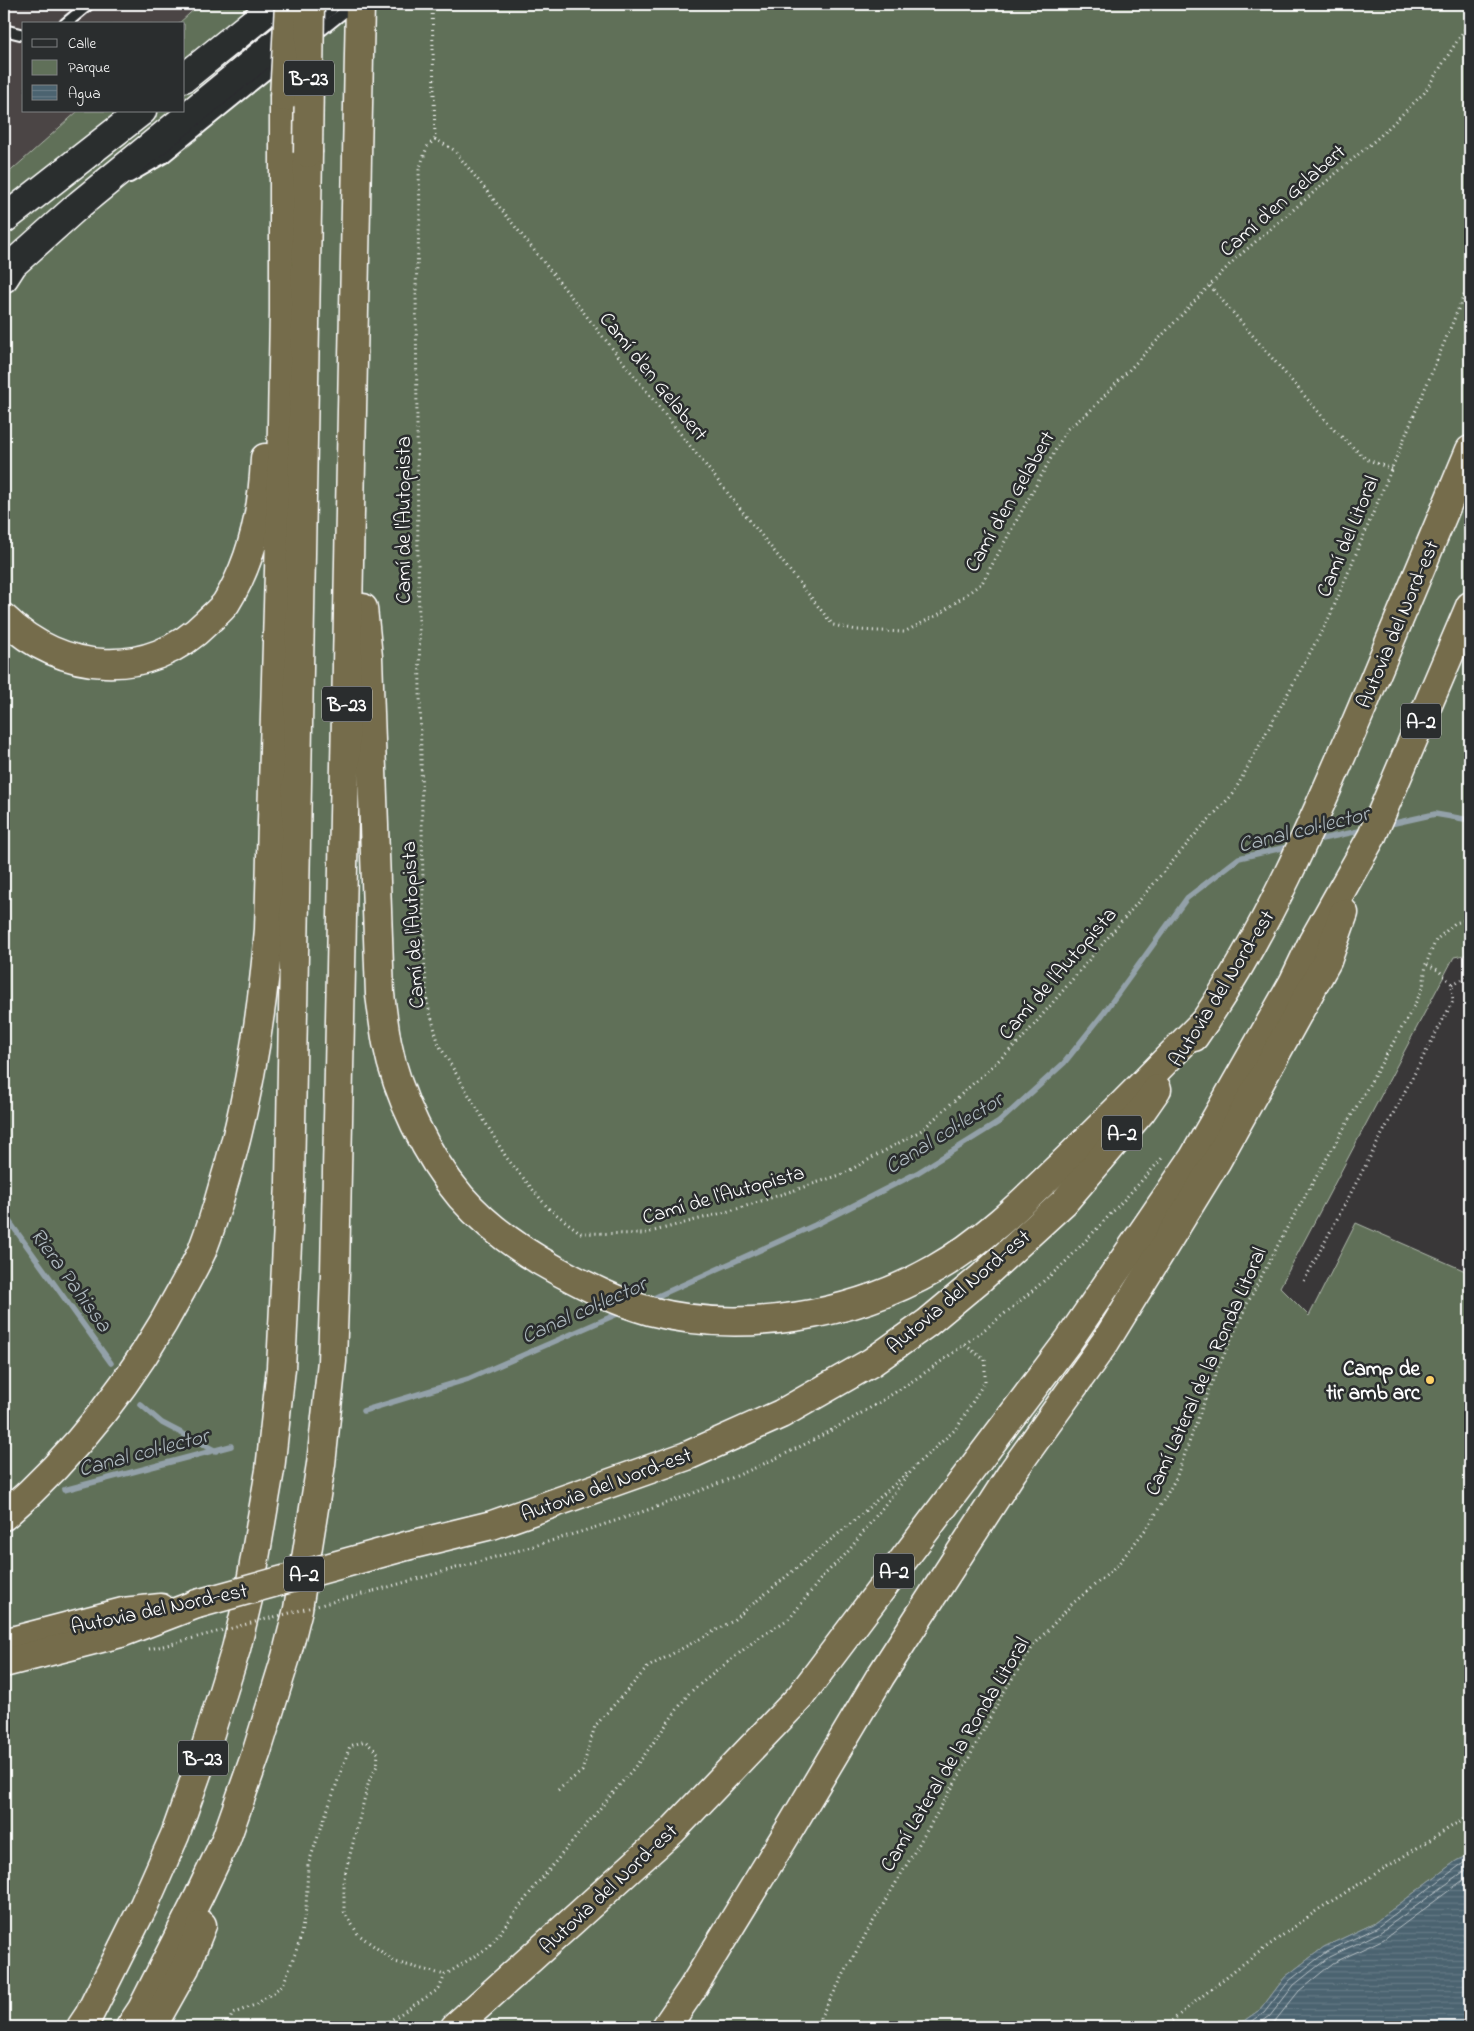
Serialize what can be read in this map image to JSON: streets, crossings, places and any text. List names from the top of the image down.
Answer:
{
  "streets": {
    "highway": ["B-23", "Autovia del Nord-est", "A-2"],
    "path": [
      "Camí d'en Gelabert",
      "Camí de l'Autopista",
      "Camí del Litoral",
      "Camí Lateral de la Ronda Litoral"
    ]
  },
  "crossings": [
    ["Camí d'en Gelabert", "Camí de l'Autopista"],
    ["Camí de l'Autopista", "Camí del Litoral"],
    ["Autovia del Nord-est", "A-2"]
  ],
  "water": ["Canal col·lector", "Riera Pahissa"],
  "places": ["Camp de tir amb arc"],
  "legend": ["Calle", "Parque", "Agua"]
}
